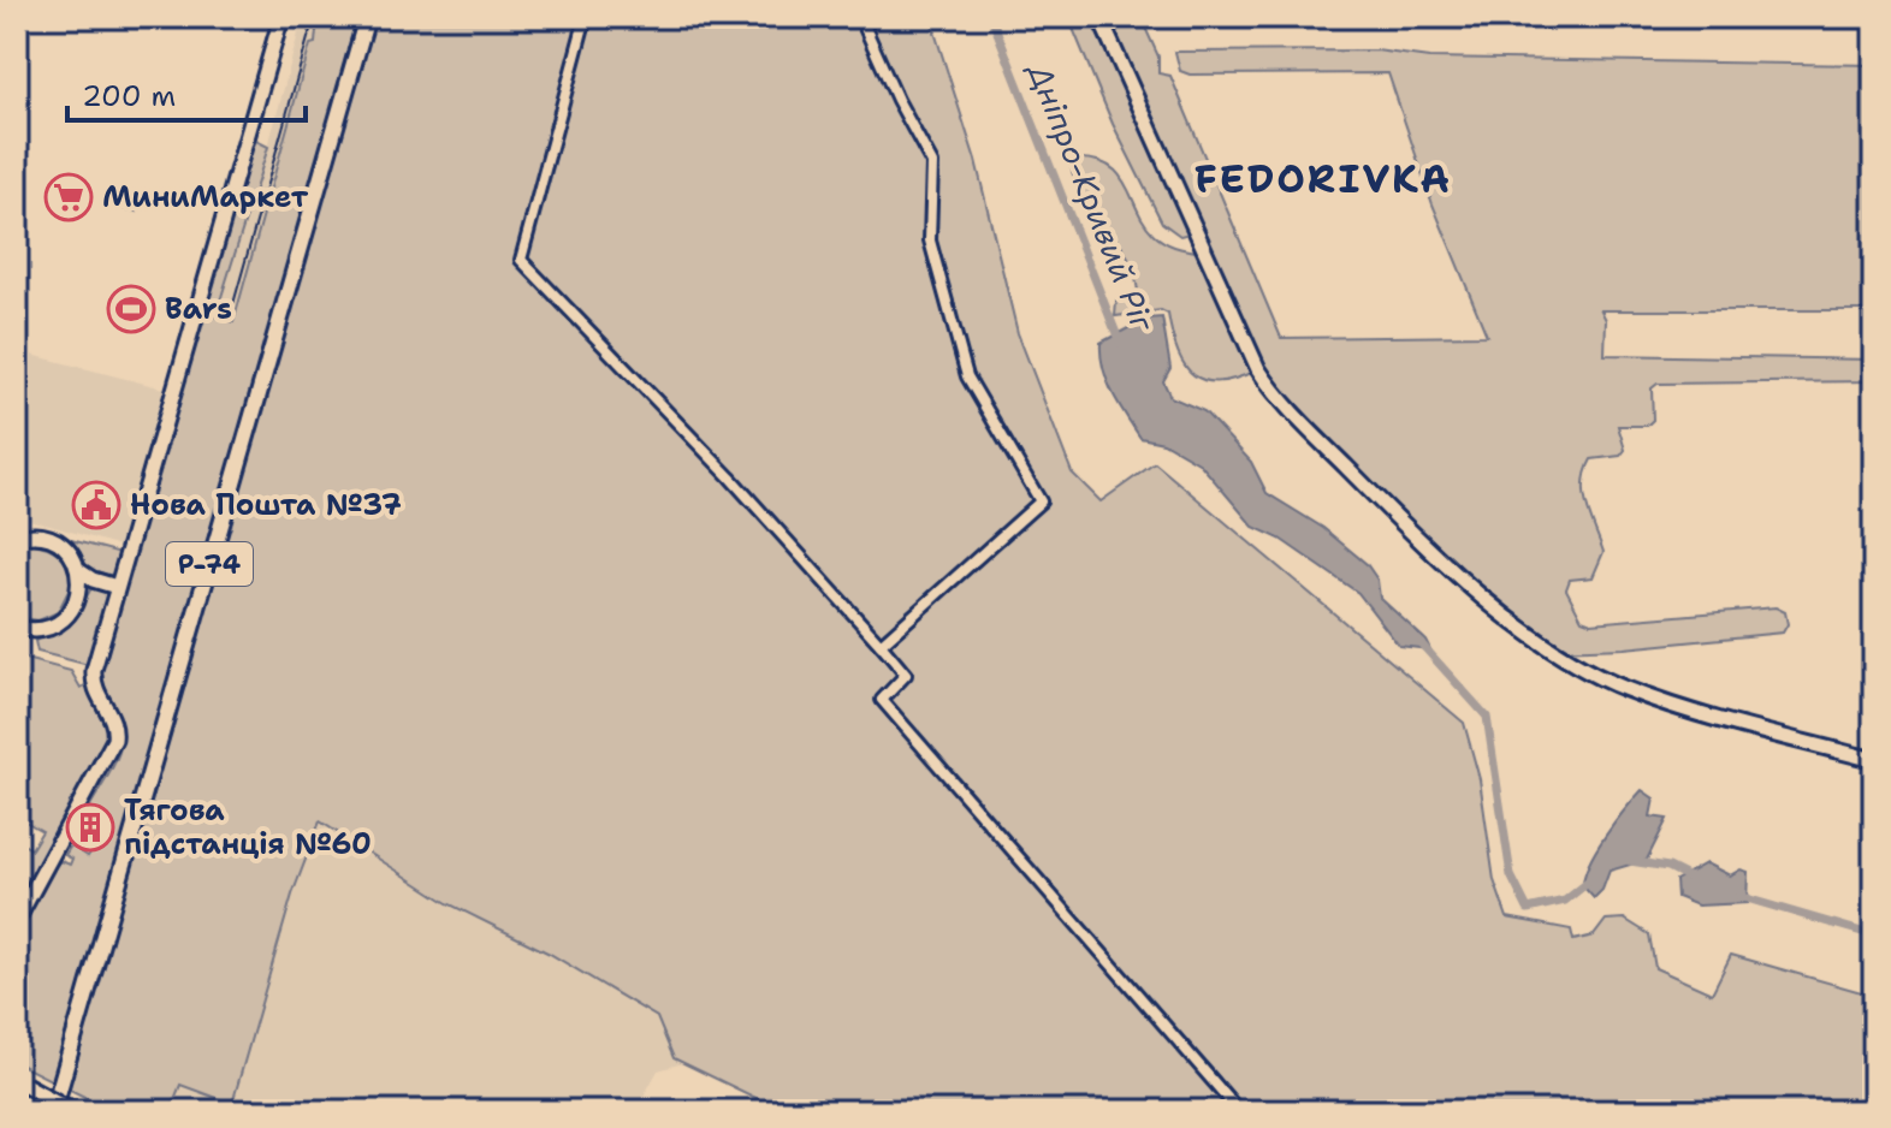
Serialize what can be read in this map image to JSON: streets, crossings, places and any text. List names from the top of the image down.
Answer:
{
  "streets": {
    "main road": ["Р-74"]
  },
  "districts": ["FEDORIVKA"],
  "water": ["Дніпро-Кривий Ріг"],
  "places": {
    "supermarket": ["МиниМаркет"],
    "sports": ["Bars"],
    "public building": ["Нова Пошта №37"],
    "building": ["Тягова підстанція №60"]
  },
  "scale_bar": "200 m"
}
